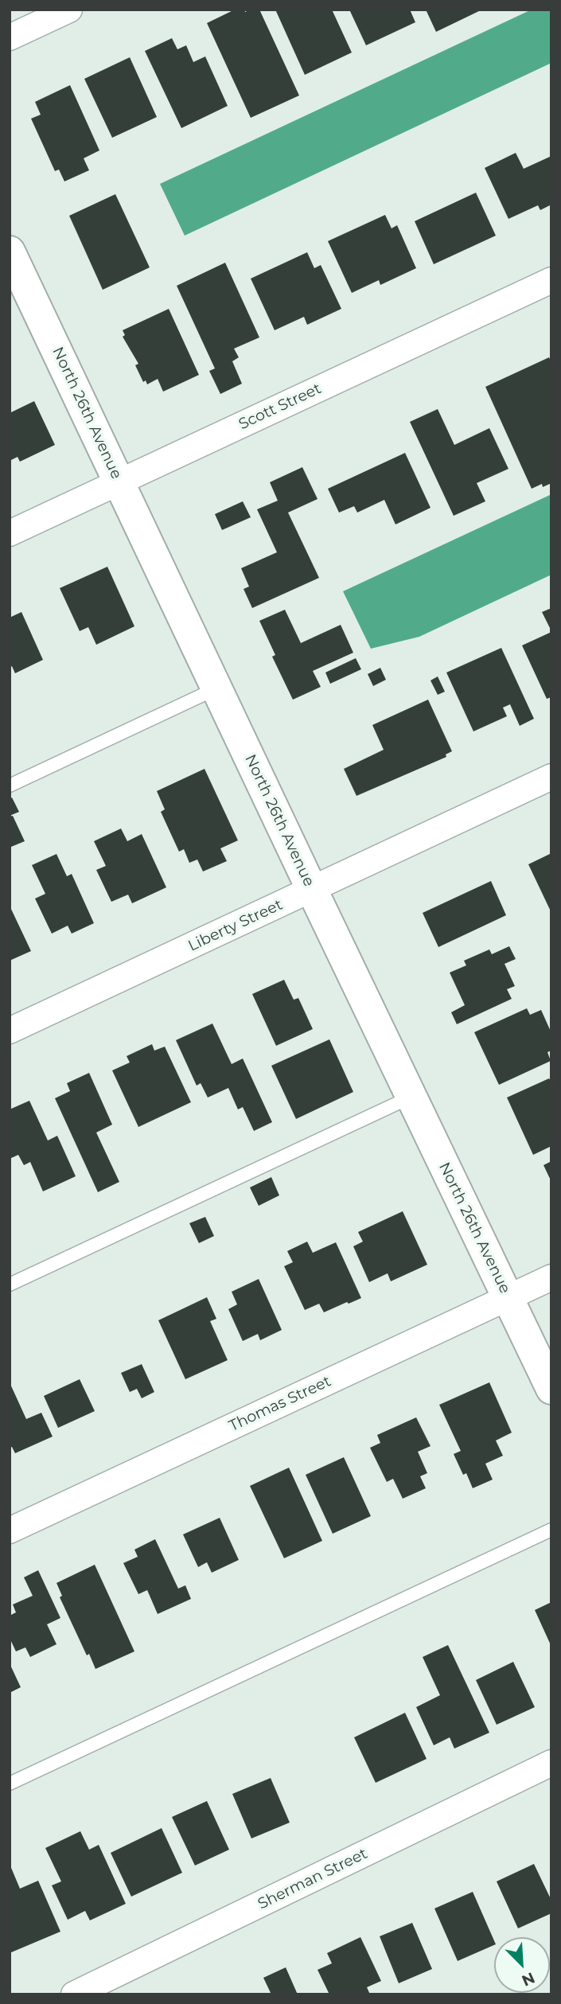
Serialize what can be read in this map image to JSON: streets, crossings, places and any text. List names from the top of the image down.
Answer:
{
  "streets": {
    "street": [
      "Scott Street",
      "North 26th Avenue",
      "Liberty Street",
      "Thomas Street",
      "Sherman Street"
    ]
  },
  "crossings": [
    ["Scott Street", "North 26th Avenue"],
    ["North 26th Avenue", "Liberty Street"],
    ["North 26th Avenue", "Thomas Street"]
  ],
  "north": "bottom right"
}
